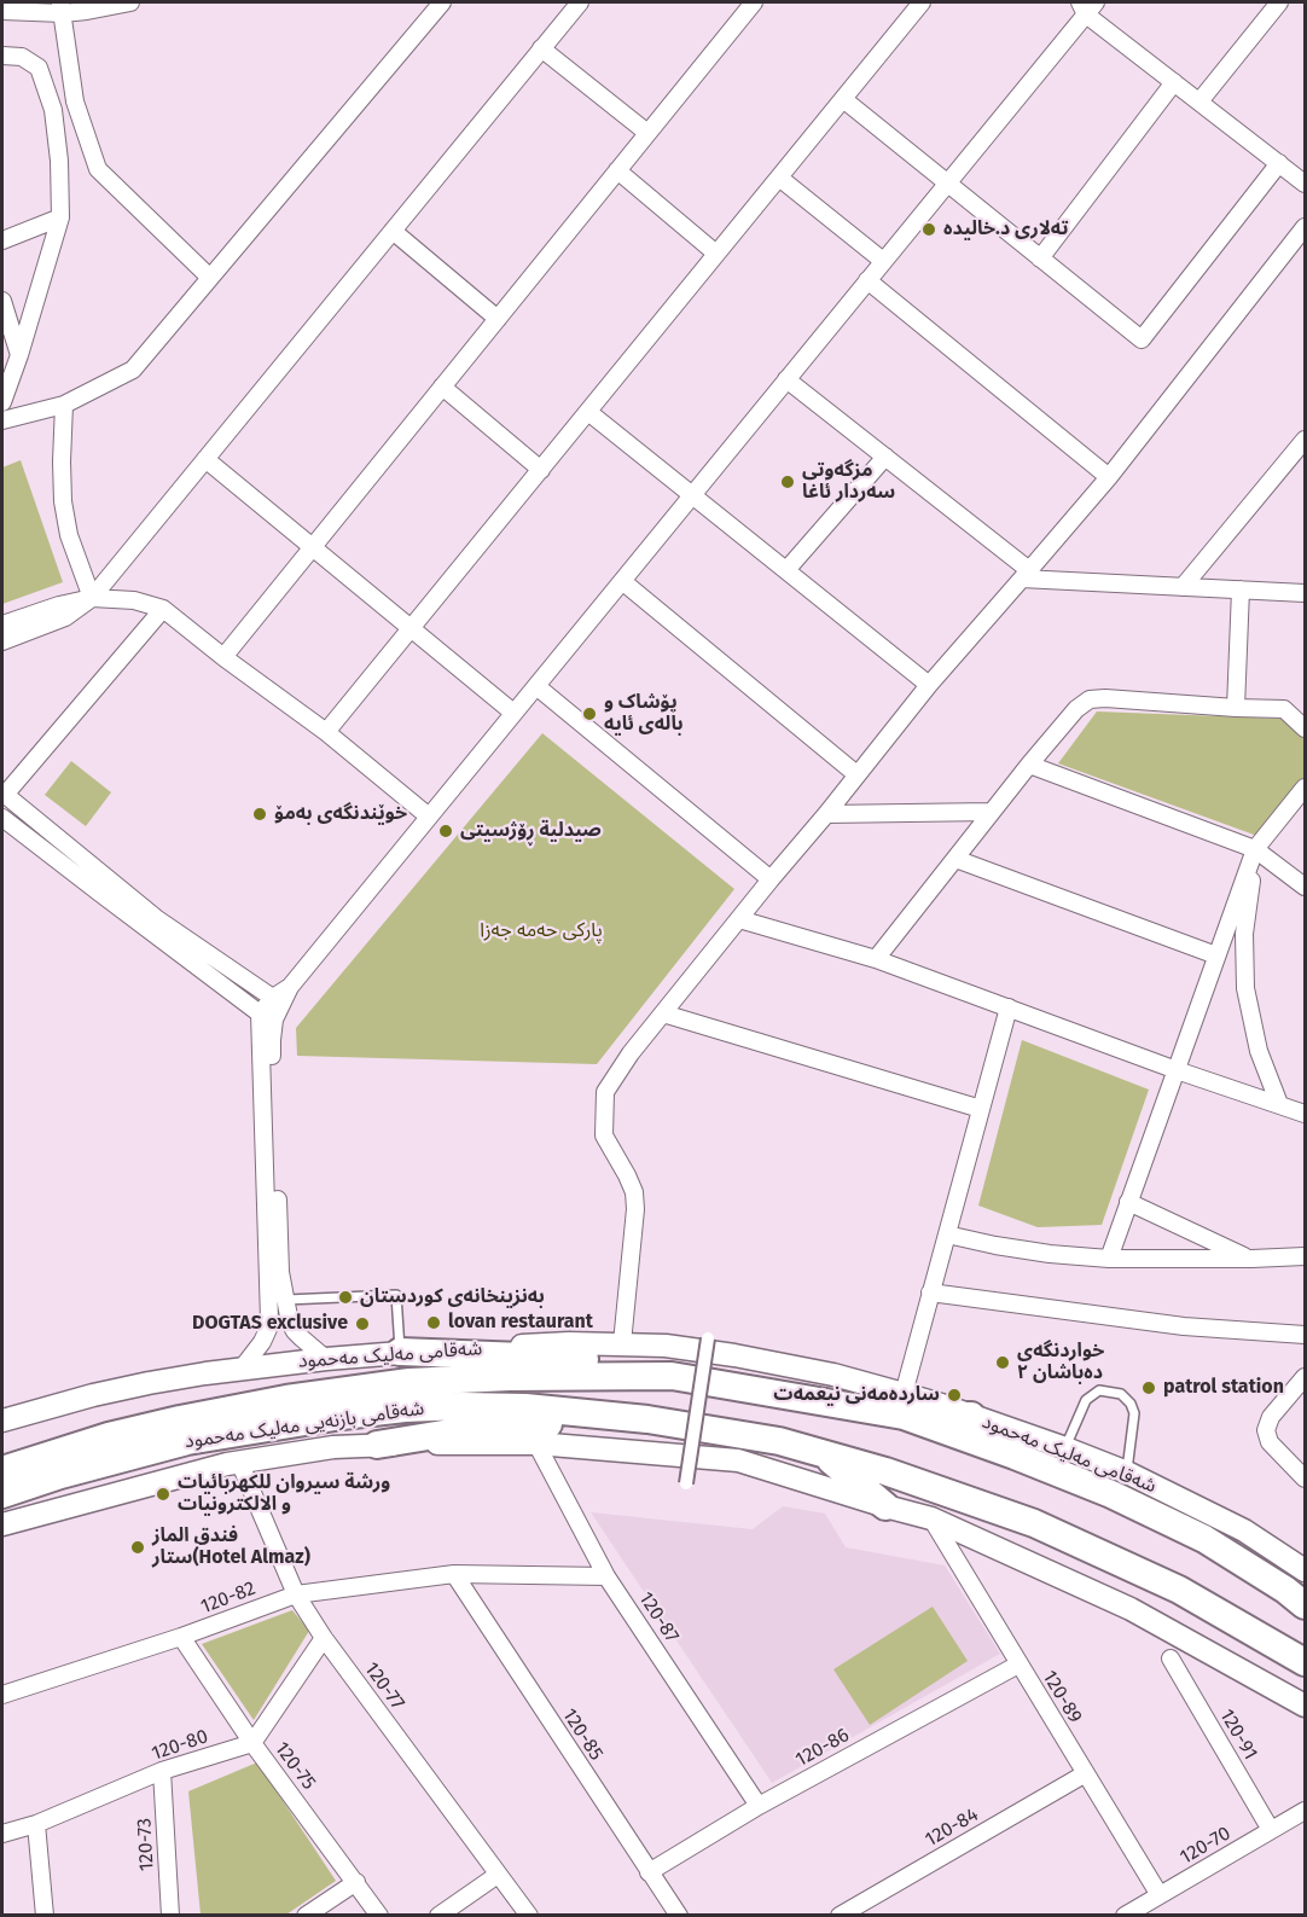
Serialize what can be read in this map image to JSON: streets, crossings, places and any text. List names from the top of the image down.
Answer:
{
  "streets": {
    "highway": ["شەقامی بازنەیی مەلیک مەحمود"],
    "main road": ["شەقامی مەلیک مەحمود"],
    "street": [
      "120-82",
      "120-87",
      "120-77",
      "120-89",
      "120-85",
      "120-91",
      "120-80",
      "120-86",
      "120-75",
      "120-84",
      "120-73",
      "120-70"
    ]
  },
  "crossings": [
    ["شەقامی مەلیک مەحمود", "شەقامی بازنەیی مەلیک مەحمود"],
    ["120-82", "120-87"],
    ["120-82", "120-77"],
    ["120-82", "120-85"],
    ["120-82", "120-75"],
    ["120-87", "120-86"],
    ["120-89", "120-86"],
    ["120-89", "120-84"],
    ["120-89", "120-70"],
    ["120-85", "120-86"],
    ["120-91", "120-70"],
    ["120-80", "120-75"],
    ["120-80", "120-73"]
  ],
  "parks": ["پارکی حەمە جەزا"],
  "places": [
    "تەلاری د.خالیدە",
    "مزگەوتی سەردار ئاغا",
    "پۆشاک و بالەی ئایە",
    "خوێندنگەی بەمۆ",
    "صيدلية ڕۆژسیتی",
    "بەنزینخانەی کوردستان",
    "lovan restaurant",
    "DOGTAS exclusive",
    "خواردنگەی دەباشان ٢",
    "patrol station",
    "ساردەمەنی نیعمەت",
    "ورشة سيروان للكهربائيات و الالكترونيات",
    "فندق الماز ستار(Hotel Almaz)"
  ]
}
